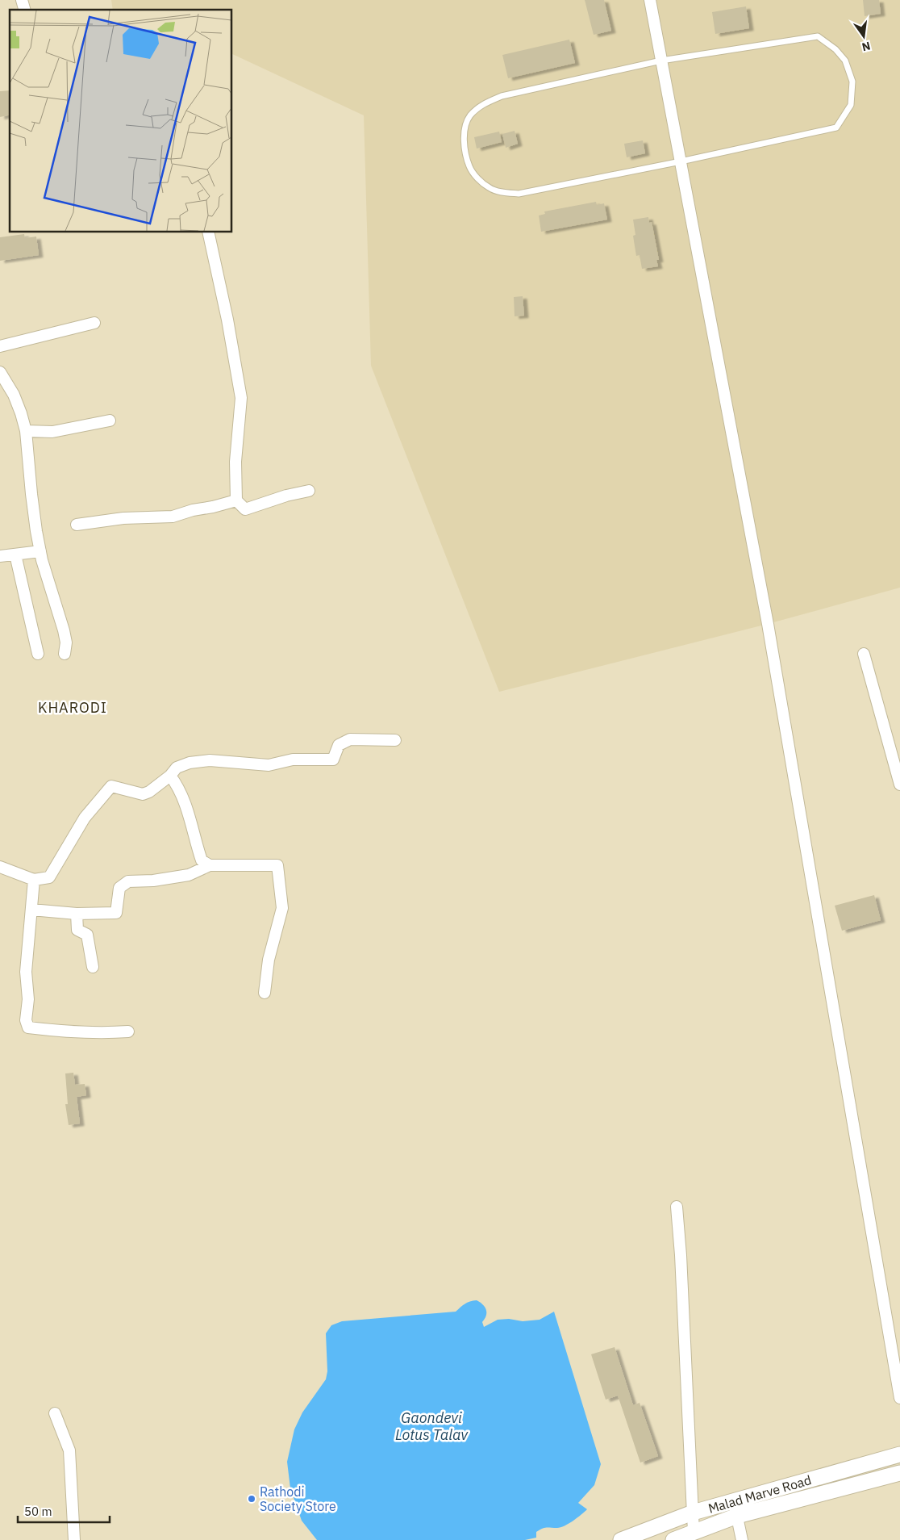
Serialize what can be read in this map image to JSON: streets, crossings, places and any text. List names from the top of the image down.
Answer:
{
  "streets": {
    "main road": ["Malad Marve Road"]
  },
  "districts": ["KHARODI"],
  "water": ["Gaondevi Lotus Talav"],
  "places": ["Rathodi Society Store"],
  "scale_bar": "50 m",
  "north": "bottom"
}
